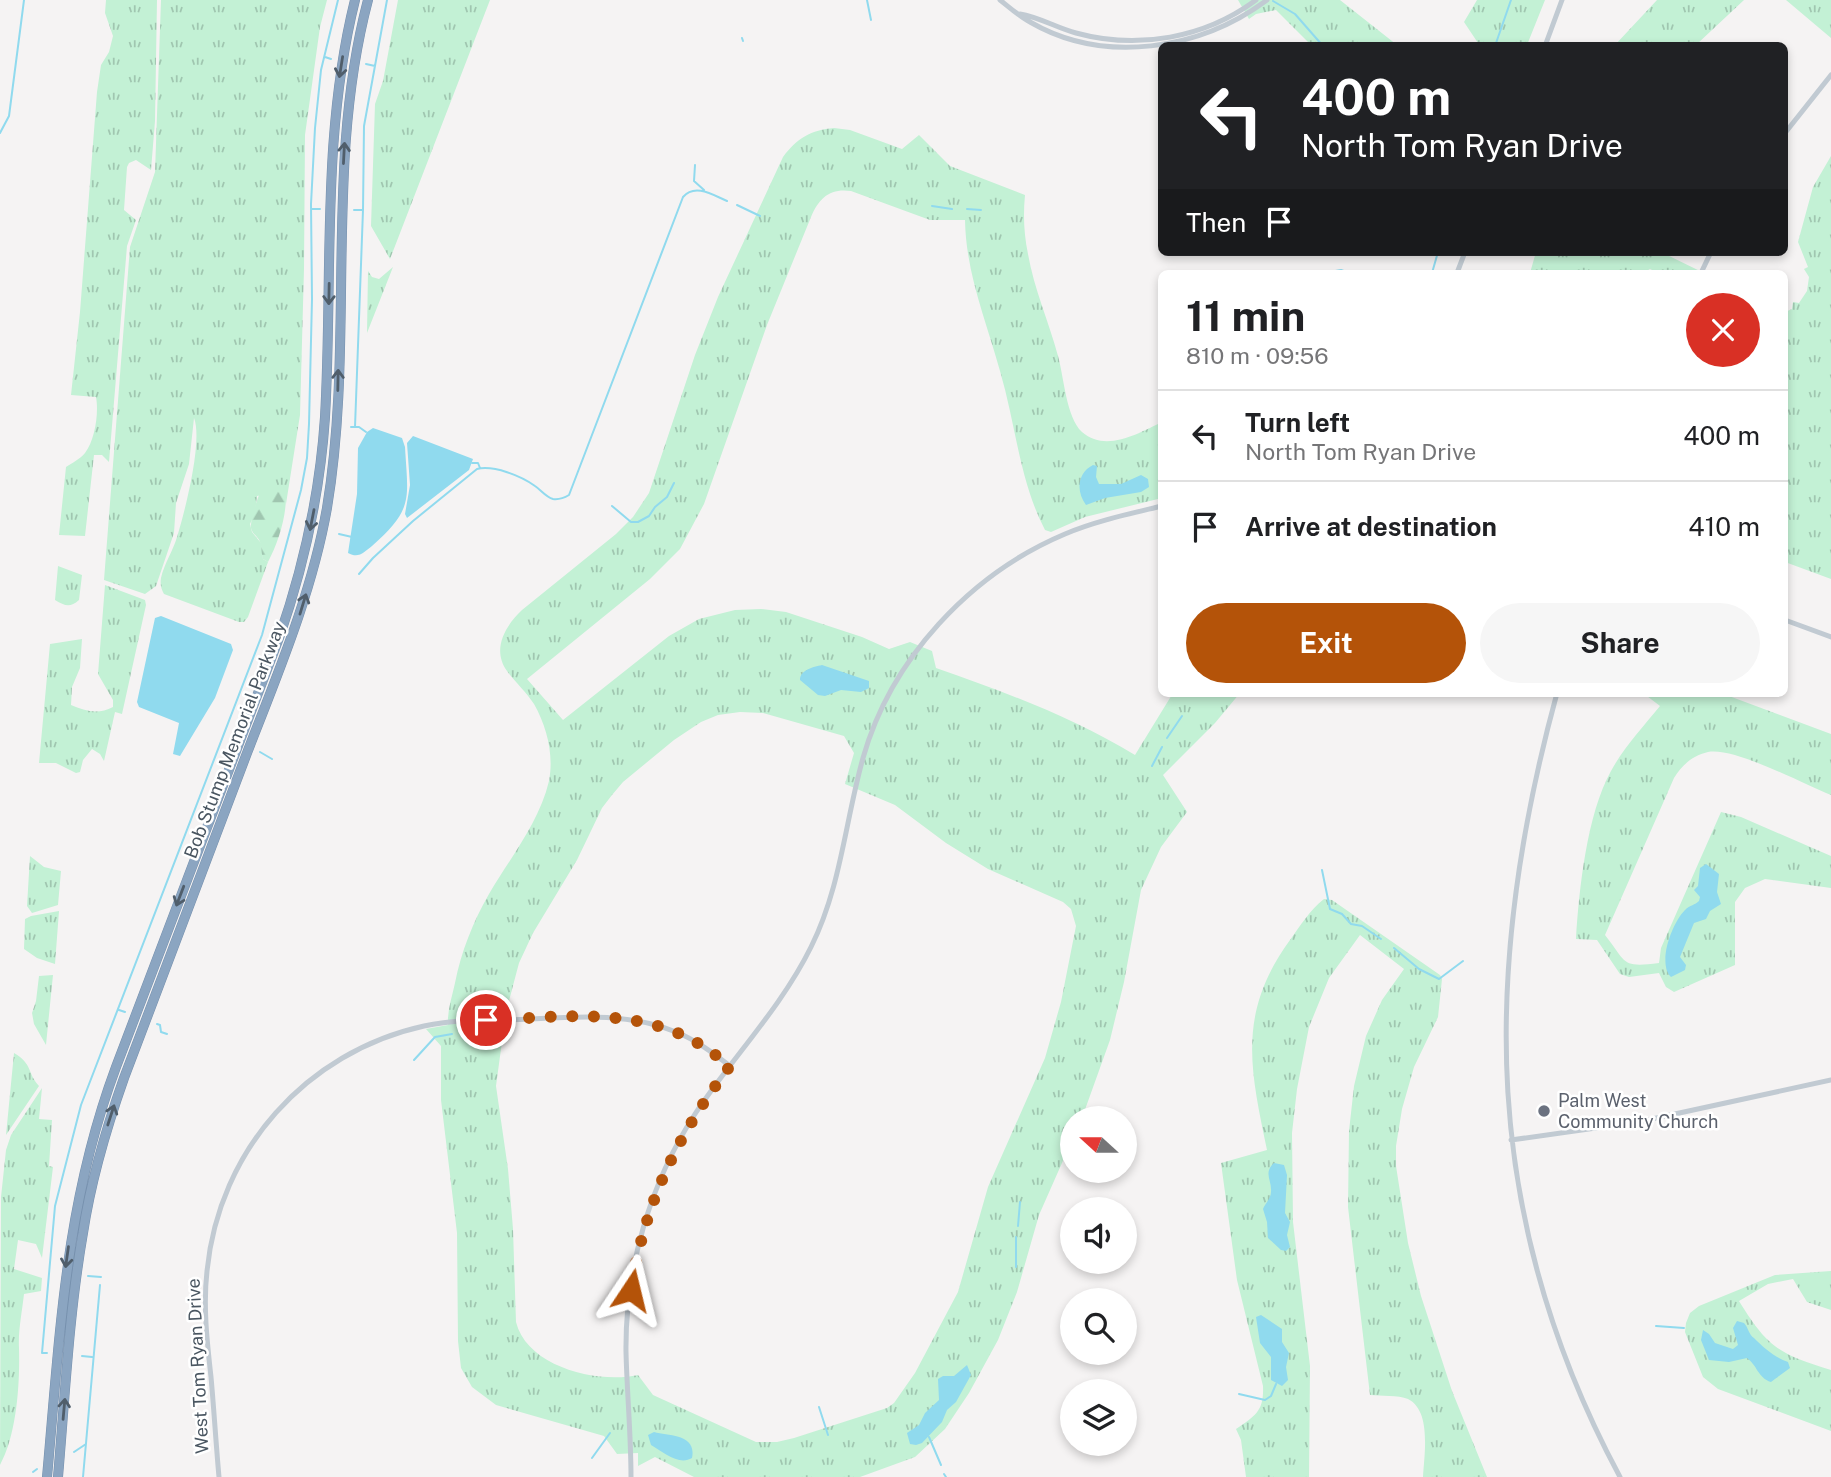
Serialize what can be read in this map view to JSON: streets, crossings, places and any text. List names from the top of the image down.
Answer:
{
  "streets": {
    "highway": ["Bob Stump Memorial Parkway"],
    "street": ["West Tom Ryan Drive"]
  },
  "places": ["Palm West Community Church"],
  "north": "left",
  "page": {
    "turn": ["400 m", "North Tom Ryan Drive"],
    "then": "Then",
    "heading": ["11 min", "810 m · 09:56"],
    "list": [
      {
        "name": "Turn left",
        "note": "North Tom Ryan Drive",
        "value": "400 m"
      },
      {
        "name": "Arrive at destination",
        "value": "410 m"
      }
    ],
    "buttons": ["Exit", "Share"]
  }
}
